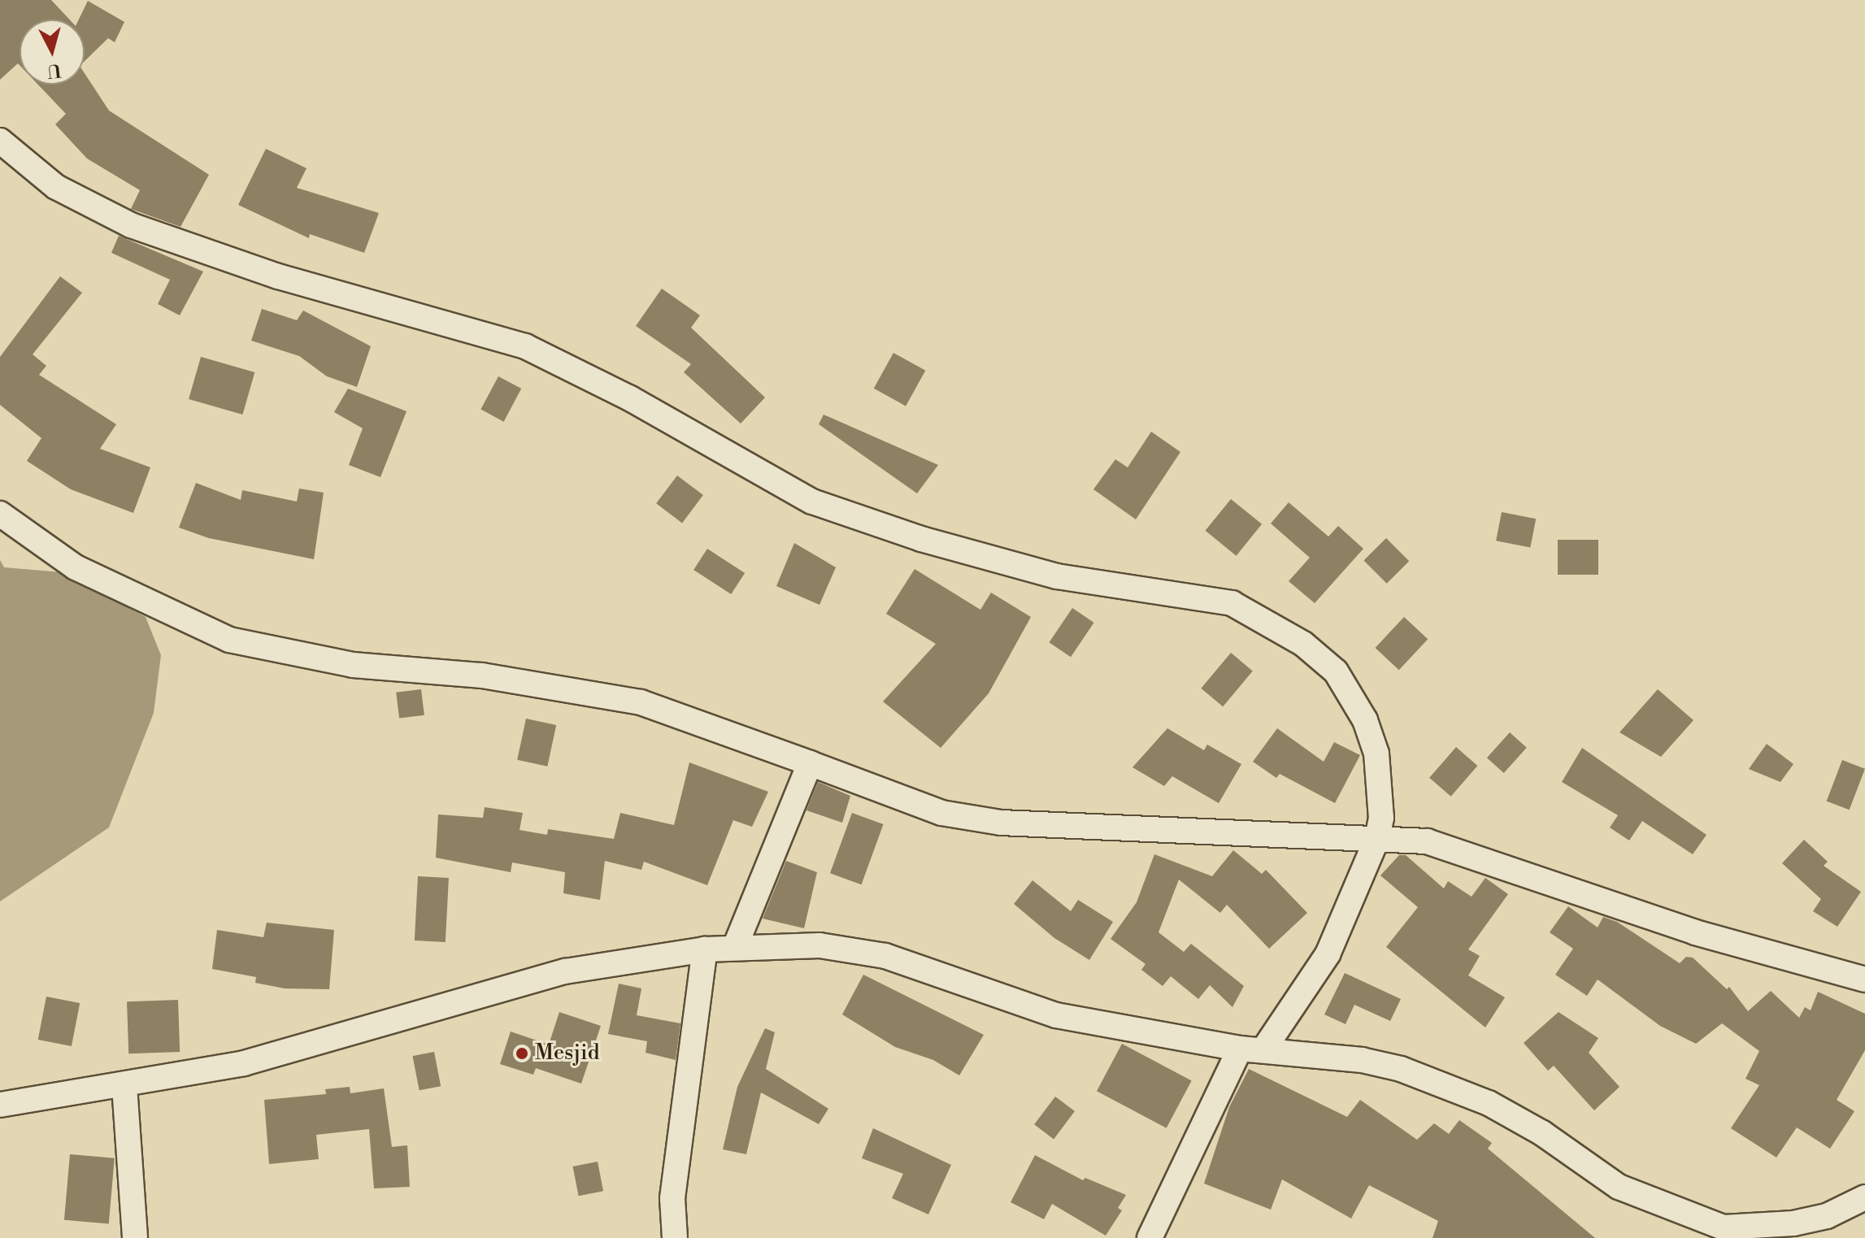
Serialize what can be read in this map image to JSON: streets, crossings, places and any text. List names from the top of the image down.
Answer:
{
  "places": ["Mesjid"],
  "north": "bottom"
}
